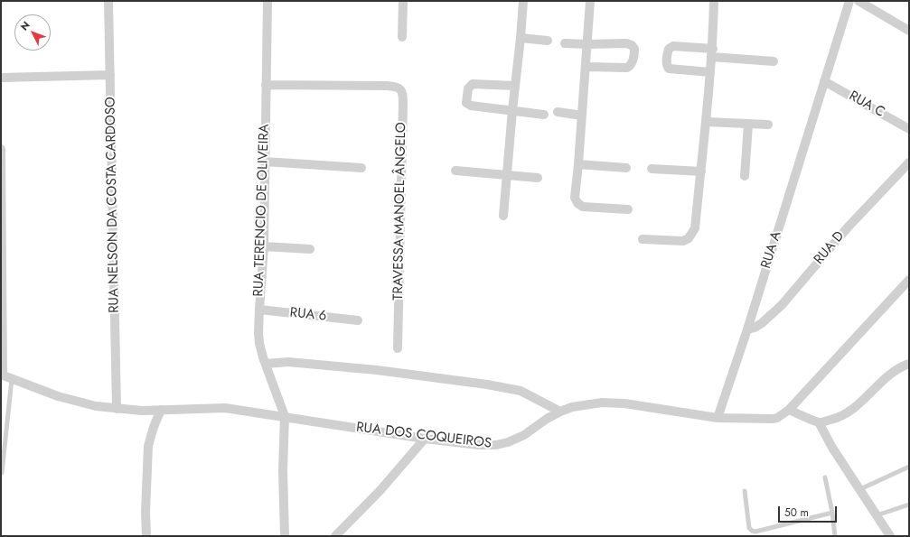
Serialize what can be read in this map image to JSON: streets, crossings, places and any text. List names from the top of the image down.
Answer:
{
  "streets": {
    "street": [
      "RUA C",
      "RUA NELSON DA COSTA CARDOSO",
      "RUA TERENCIO DE OLIVEIRA",
      "TRAVESSA MANOEL ÂNGELO",
      "RUA D",
      "RUA A",
      "RUA 6",
      "RUA DOS COQUEIROS"
    ]
  },
  "crossings": [
    ["RUA C", "RUA A"],
    ["RUA NELSON DA COSTA CARDOSO", "RUA DOS COQUEIROS"],
    ["RUA TERENCIO DE OLIVEIRA", "TRAVESSA MANOEL ÂNGELO"],
    ["RUA TERENCIO DE OLIVEIRA", "RUA 6"],
    ["RUA TERENCIO DE OLIVEIRA", "RUA DOS COQUEIROS"],
    ["RUA D", "RUA A"],
    ["RUA A", "RUA DOS COQUEIROS"]
  ],
  "scale_bar": "50 m",
  "north": "top left"
}
